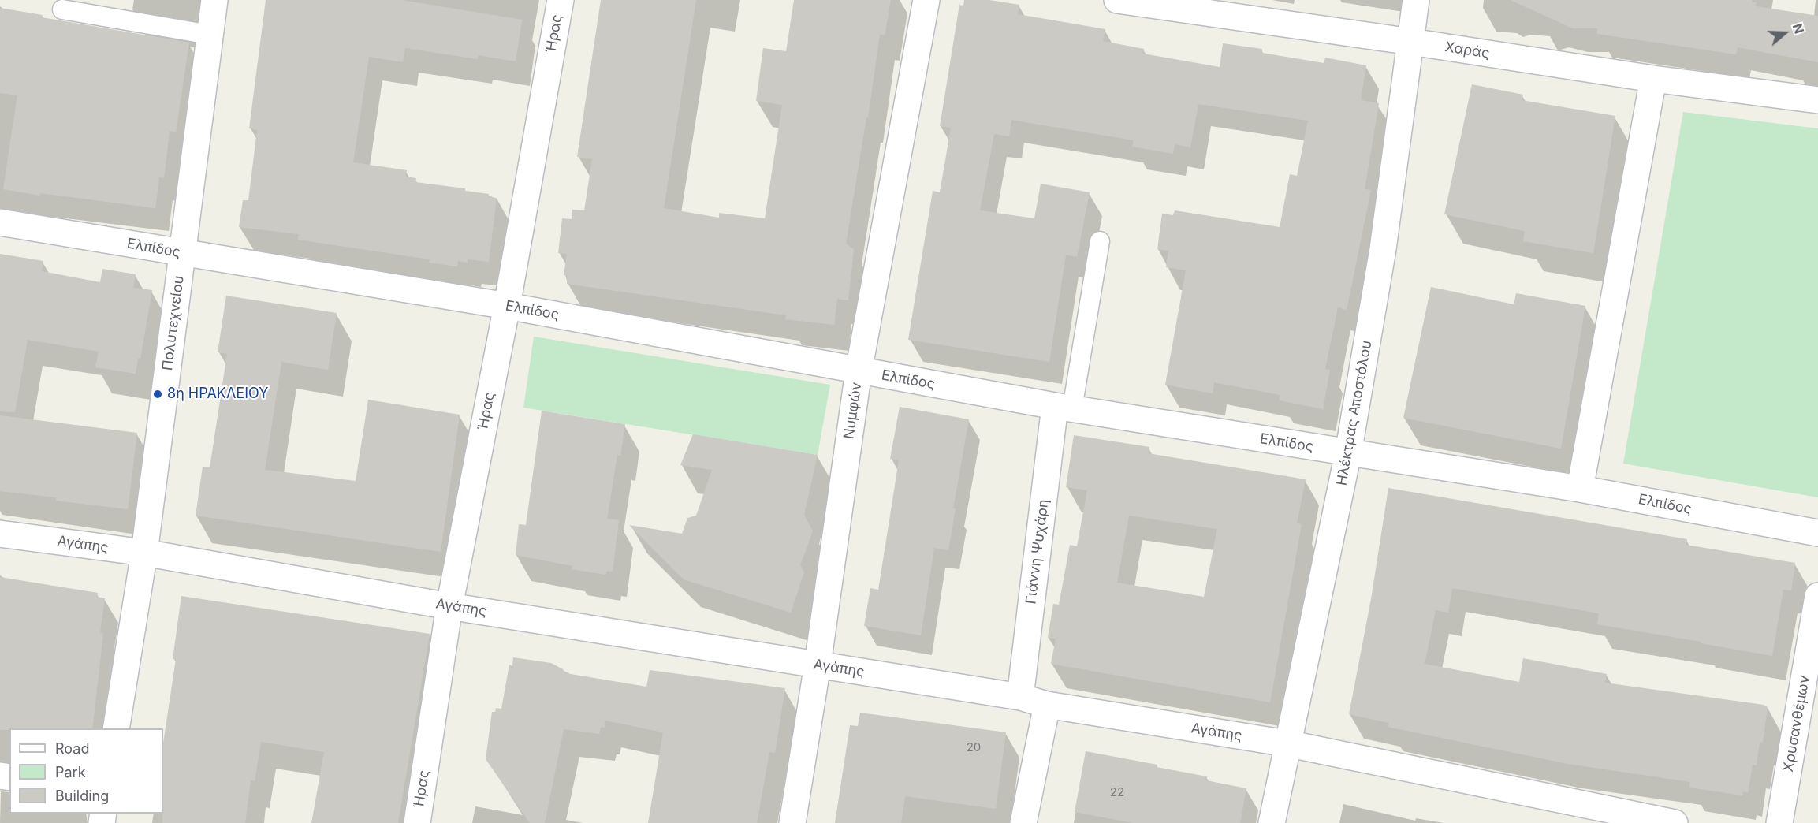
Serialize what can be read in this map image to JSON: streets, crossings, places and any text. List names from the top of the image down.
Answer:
{
  "streets": {
    "street": [
      "Ήρας",
      "Χαράς",
      "Ελπίδος",
      "Πολυτεχνείου",
      "Νυμφών",
      "Ηλέκτρας Αποστόλου",
      "Αγάπης",
      "Γιάννη Ψυχάρη",
      "Χρυσανθέμων"
    ]
  },
  "crossings": [
    ["Ήρας", "Ελπίδος"],
    ["Ήρας", "Αγάπης"],
    ["Χαράς", "Ηλέκτρας Αποστόλου"],
    ["Ελπίδος", "Πολυτεχνείου"],
    ["Ελπίδος", "Νυμφών"],
    ["Ελπίδος", "Ηλέκτρας Αποστόλου"],
    ["Ελπίδος", "Γιάννη Ψυχάρη"],
    ["Πολυτεχνείου", "Αγάπης"],
    ["Νυμφών", "Αγάπης"],
    ["Ηλέκτρας Αποστόλου", "Αγάπης"],
    ["Αγάπης", "Γιάννη Ψυχάρη"]
  ],
  "places": ["8η ΗΡΑΚΛΕΙΟΥ"],
  "house_numbers": ["20", "22"],
  "legend": ["Road", "Park", "Building"],
  "north": "right"
}
